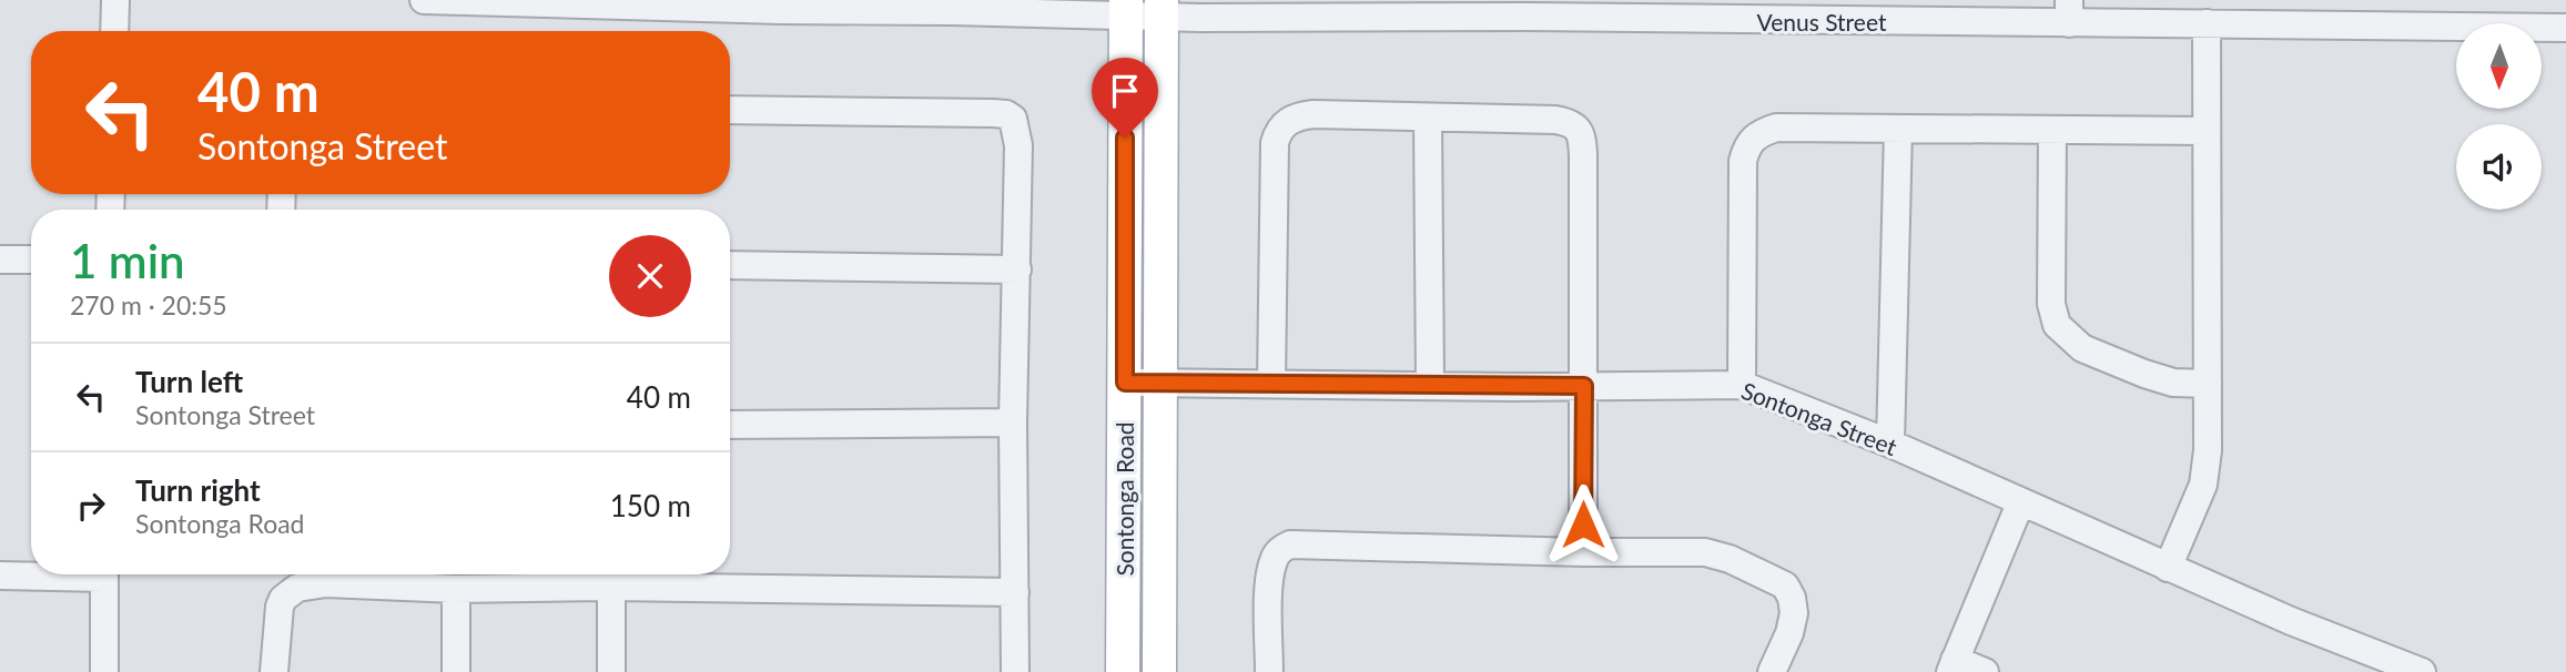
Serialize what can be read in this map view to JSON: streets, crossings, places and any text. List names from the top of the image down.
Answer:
{
  "streets": {
    "main road": ["Sontonga Road"],
    "street": ["Venus Street", "Sontonga Street"]
  },
  "crossings": [
    ["Venus Street", "Sontonga Road"],
    ["Sontonga Street", "Sontonga Road"]
  ],
  "north": "bottom",
  "page": {
    "turn": ["40 m", "Sontonga Street"],
    "heading": ["1 min", "270 m · 20:55"],
    "list": [
      {
        "name": "Turn left",
        "note": "Sontonga Street",
        "value": "40 m"
      },
      {
        "name": "Turn right",
        "note": "Sontonga Road",
        "value": "150 m"
      }
    ]
  }
}
